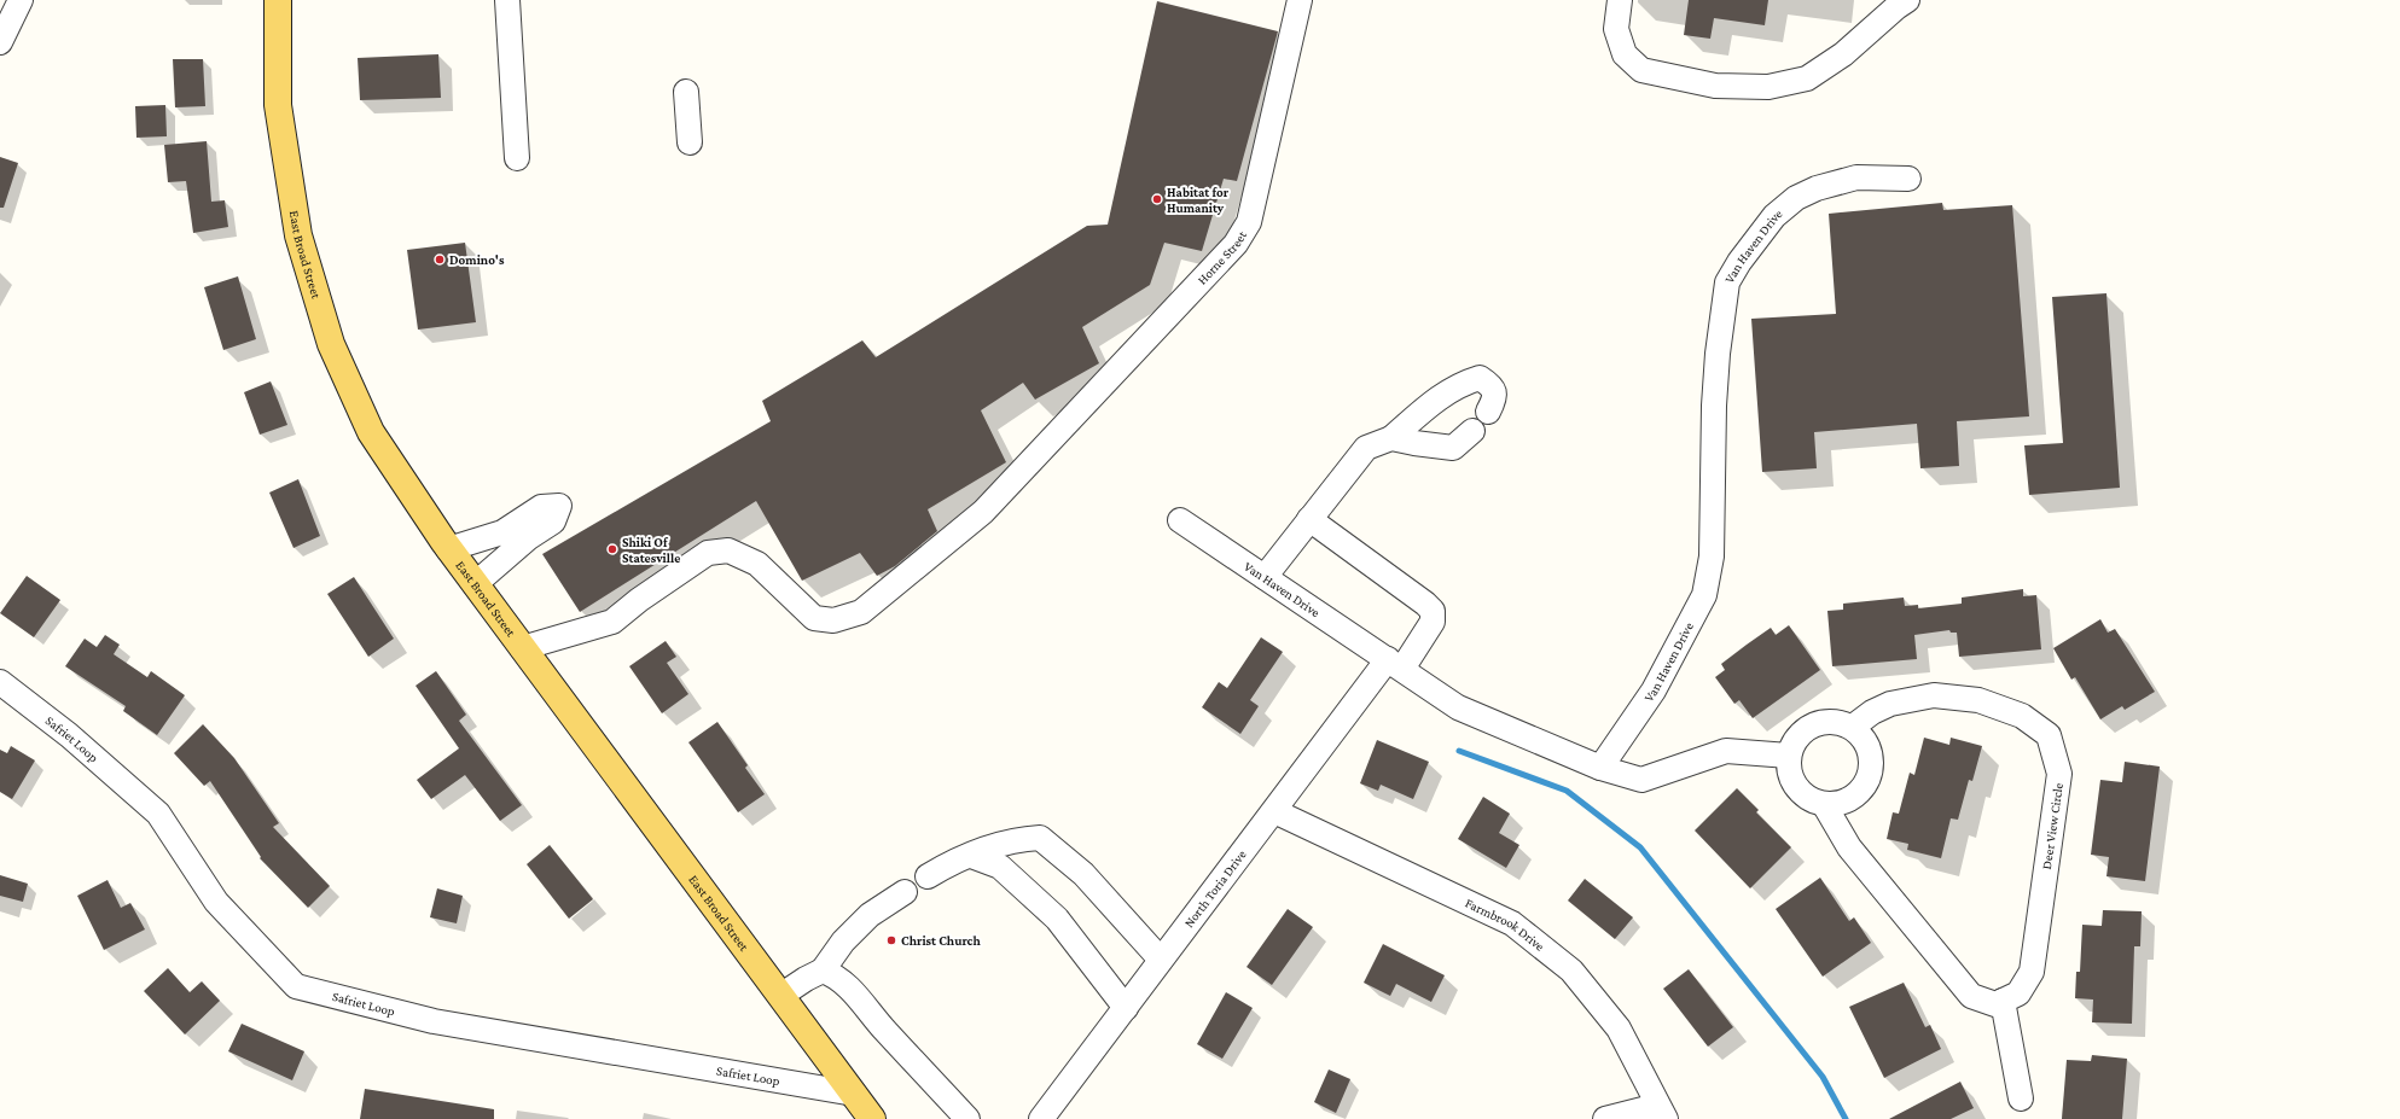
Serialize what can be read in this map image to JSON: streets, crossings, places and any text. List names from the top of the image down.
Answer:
{
  "streets": {
    "main road": ["East Broad Street"],
    "street": [
      "Van Haven Drive",
      "Horne Street",
      "Safriet Loop",
      "Deer View Circle",
      "North Toria Drive",
      "Farmbrook Drive"
    ]
  },
  "crossings": [
    ["Van Haven Drive", "North Toria Drive"],
    ["East Broad Street", "Horne Street"],
    ["East Broad Street", "Safriet Loop"],
    ["North Toria Drive", "Farmbrook Drive"]
  ],
  "places": [
    "Habitat for Humanity",
    "Domino's",
    "Shiki Of Statesville",
    "Christ Church"
  ]
}
